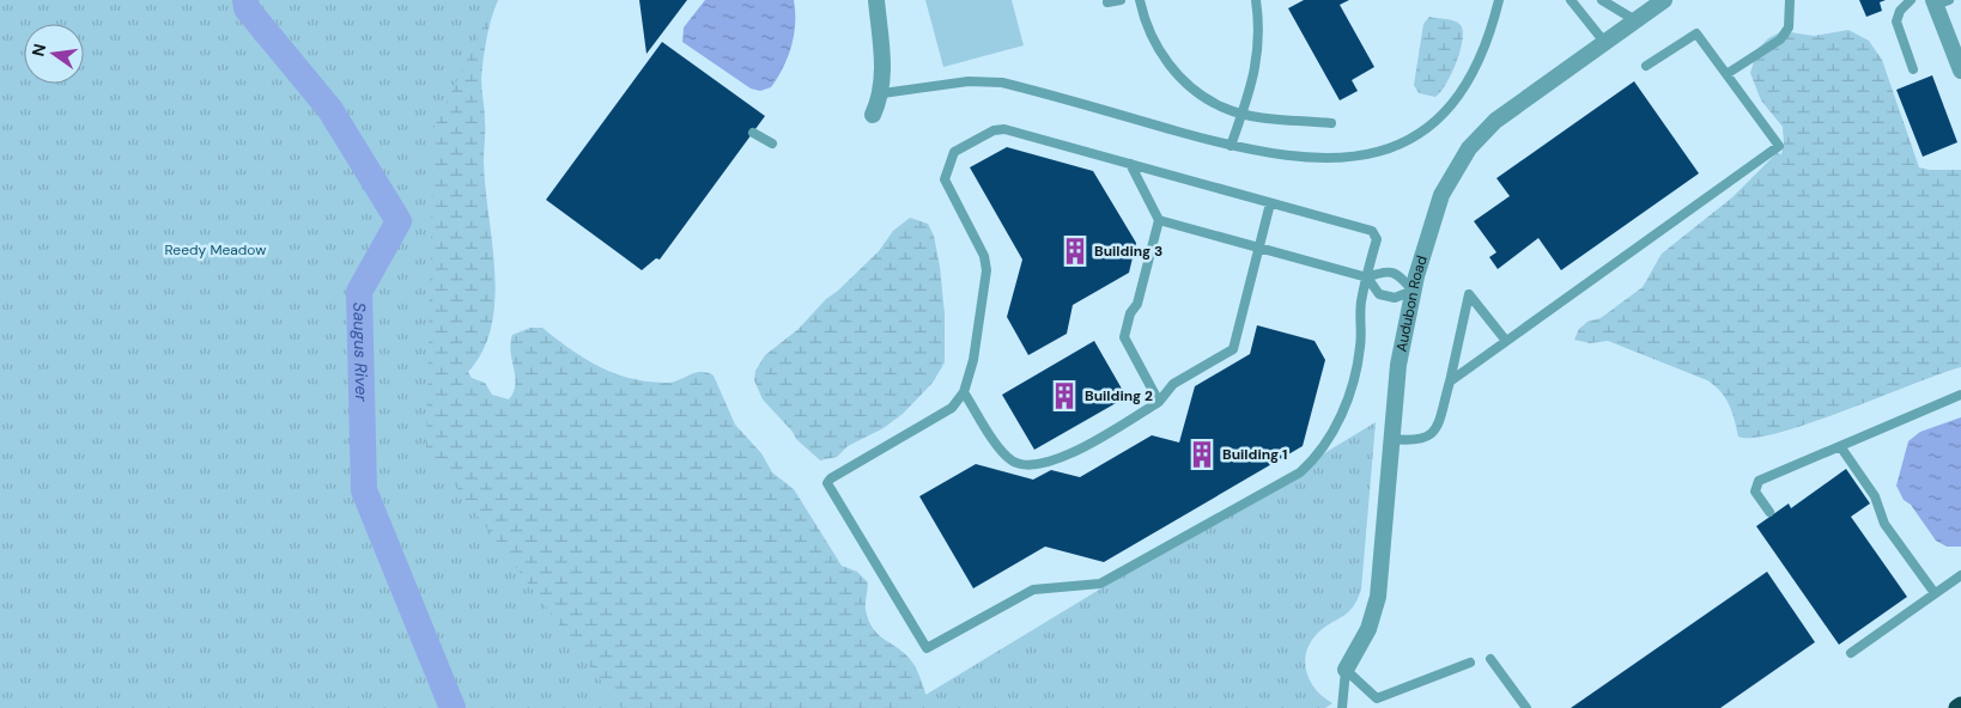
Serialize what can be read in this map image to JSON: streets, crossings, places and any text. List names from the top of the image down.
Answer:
{
  "streets": {
    "street": ["Audubon Road"]
  },
  "water": ["Saugus River"],
  "parks": ["Reedy Meadow"],
  "places": {
    "building": ["Building 3", "Building 2", "Building 1"]
  },
  "north": "left"
}
